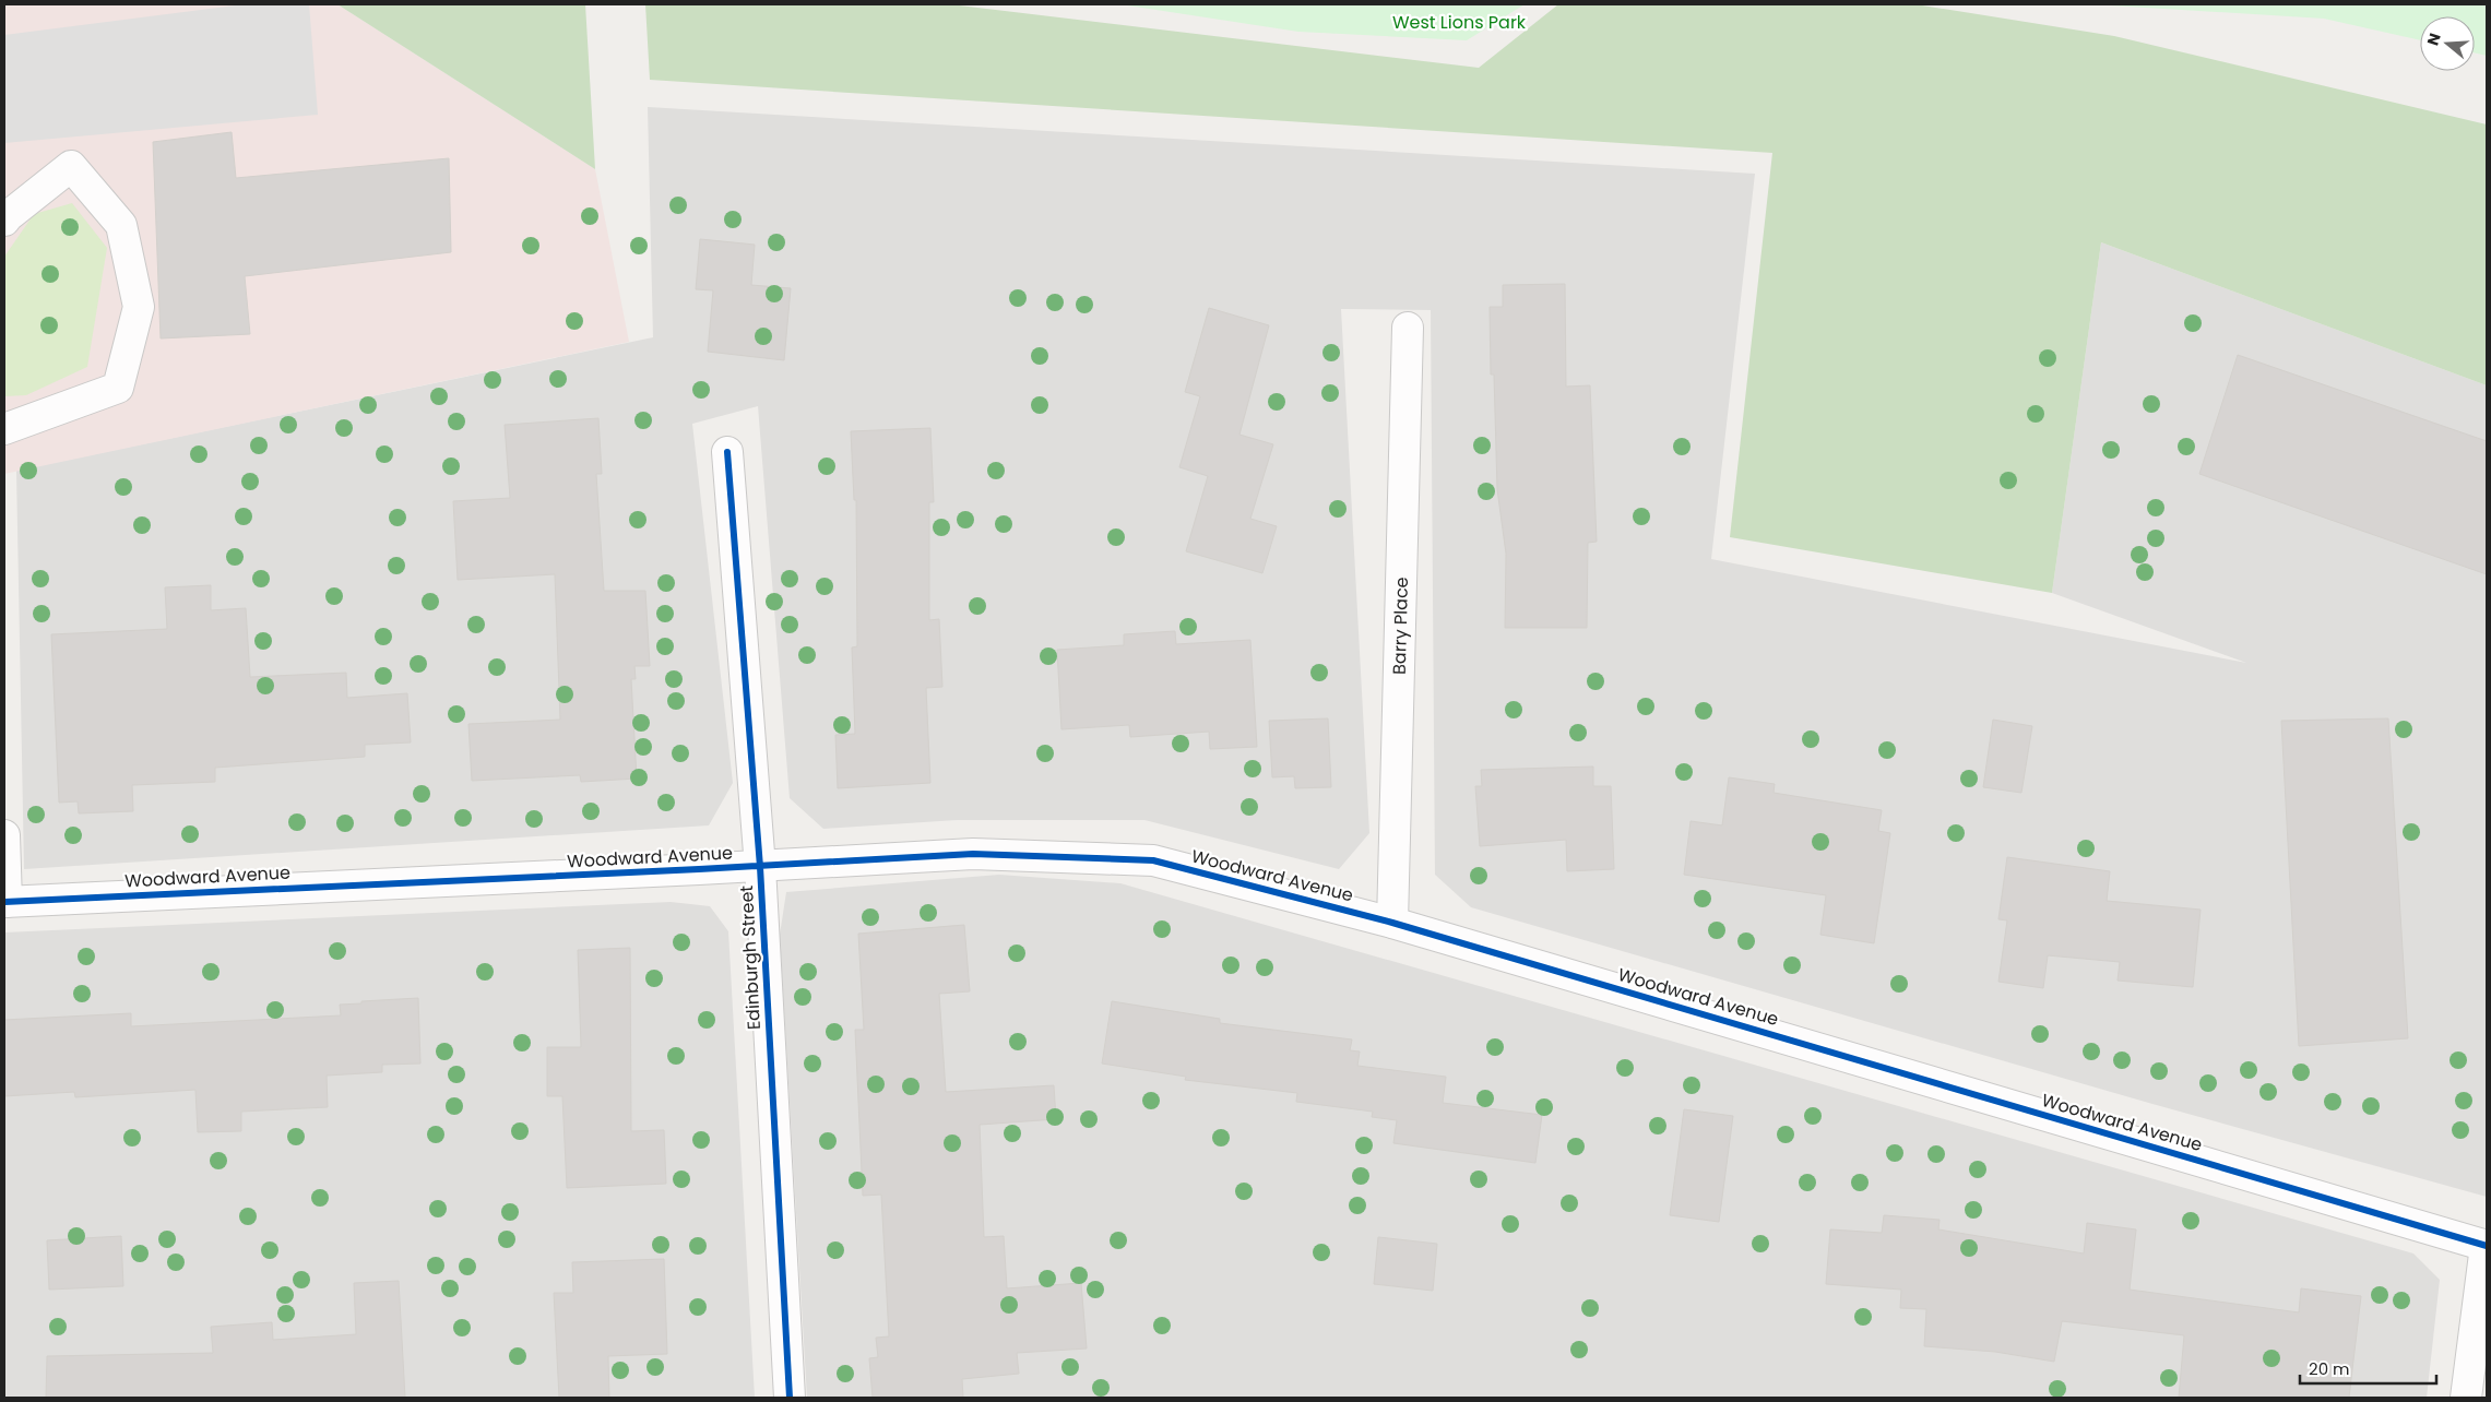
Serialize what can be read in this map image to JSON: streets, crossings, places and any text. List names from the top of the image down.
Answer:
{
  "streets": {
    "street": ["Barry Place", "Woodward Avenue", "Edinburgh Street"]
  },
  "crossings": [
    ["Barry Place", "Woodward Avenue"],
    ["Woodward Avenue", "Edinburgh Street"]
  ],
  "parks": ["West Lions Park"],
  "scale_bar": "20 m",
  "north": "left"
}
